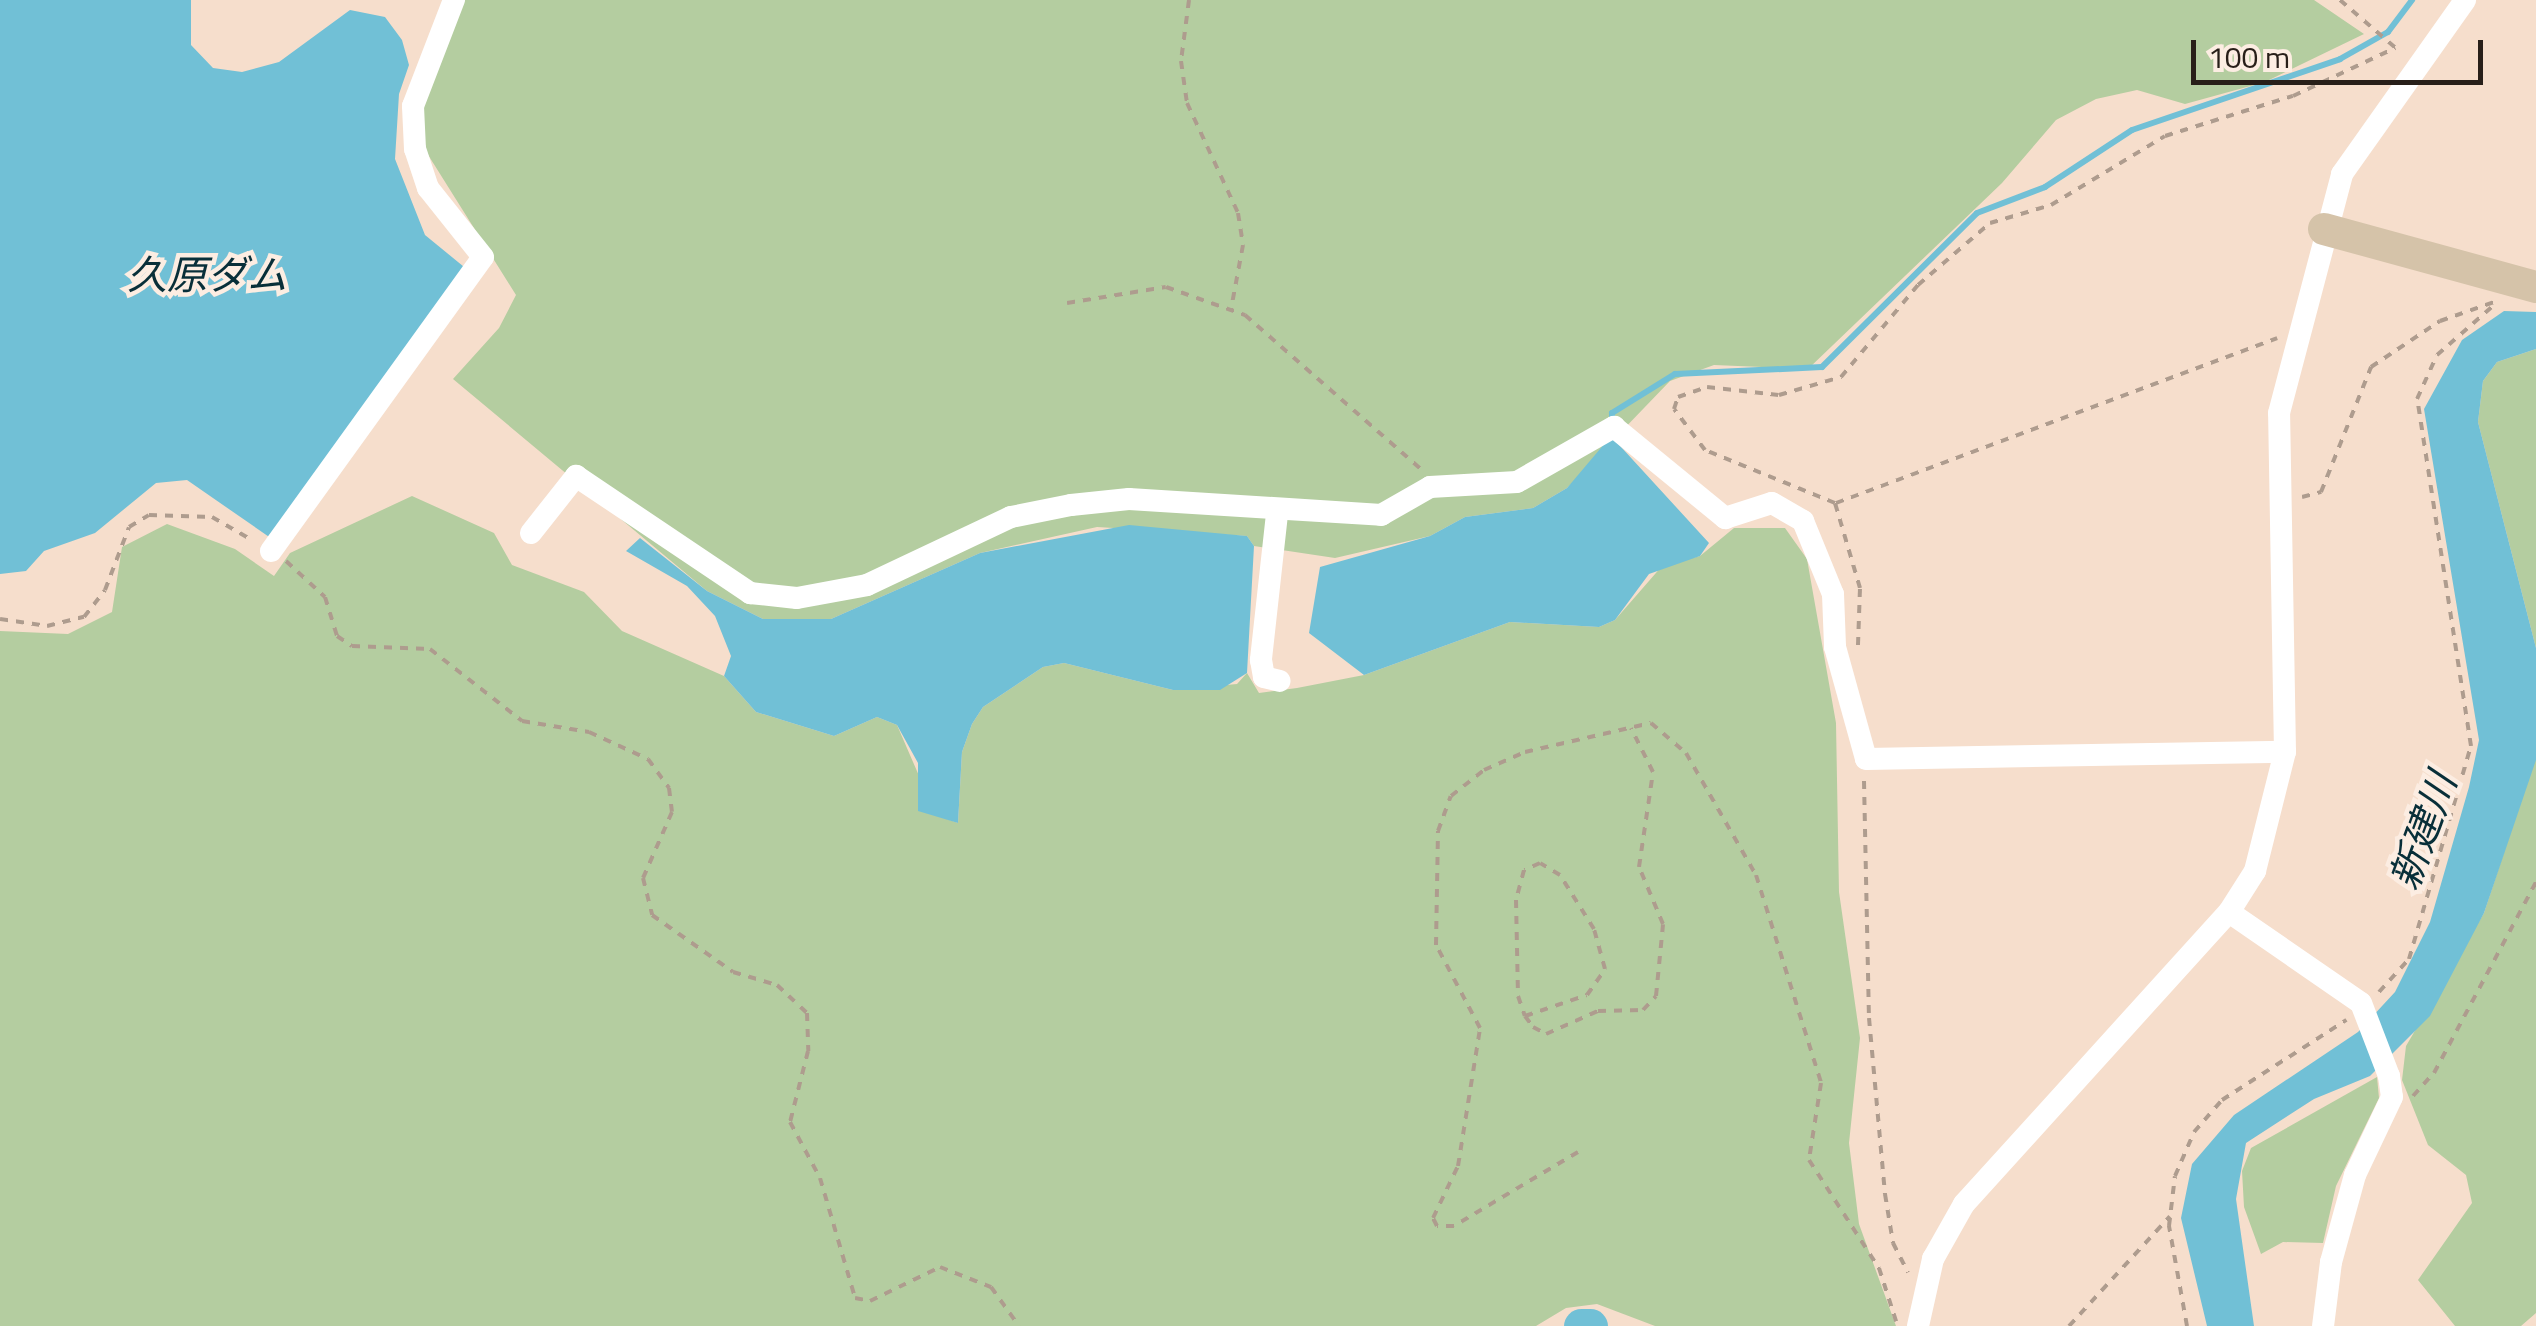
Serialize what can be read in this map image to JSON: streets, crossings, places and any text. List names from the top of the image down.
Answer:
{
  "water": ["久原ダム", "新建川"],
  "scale_bar": "100 m"
}
